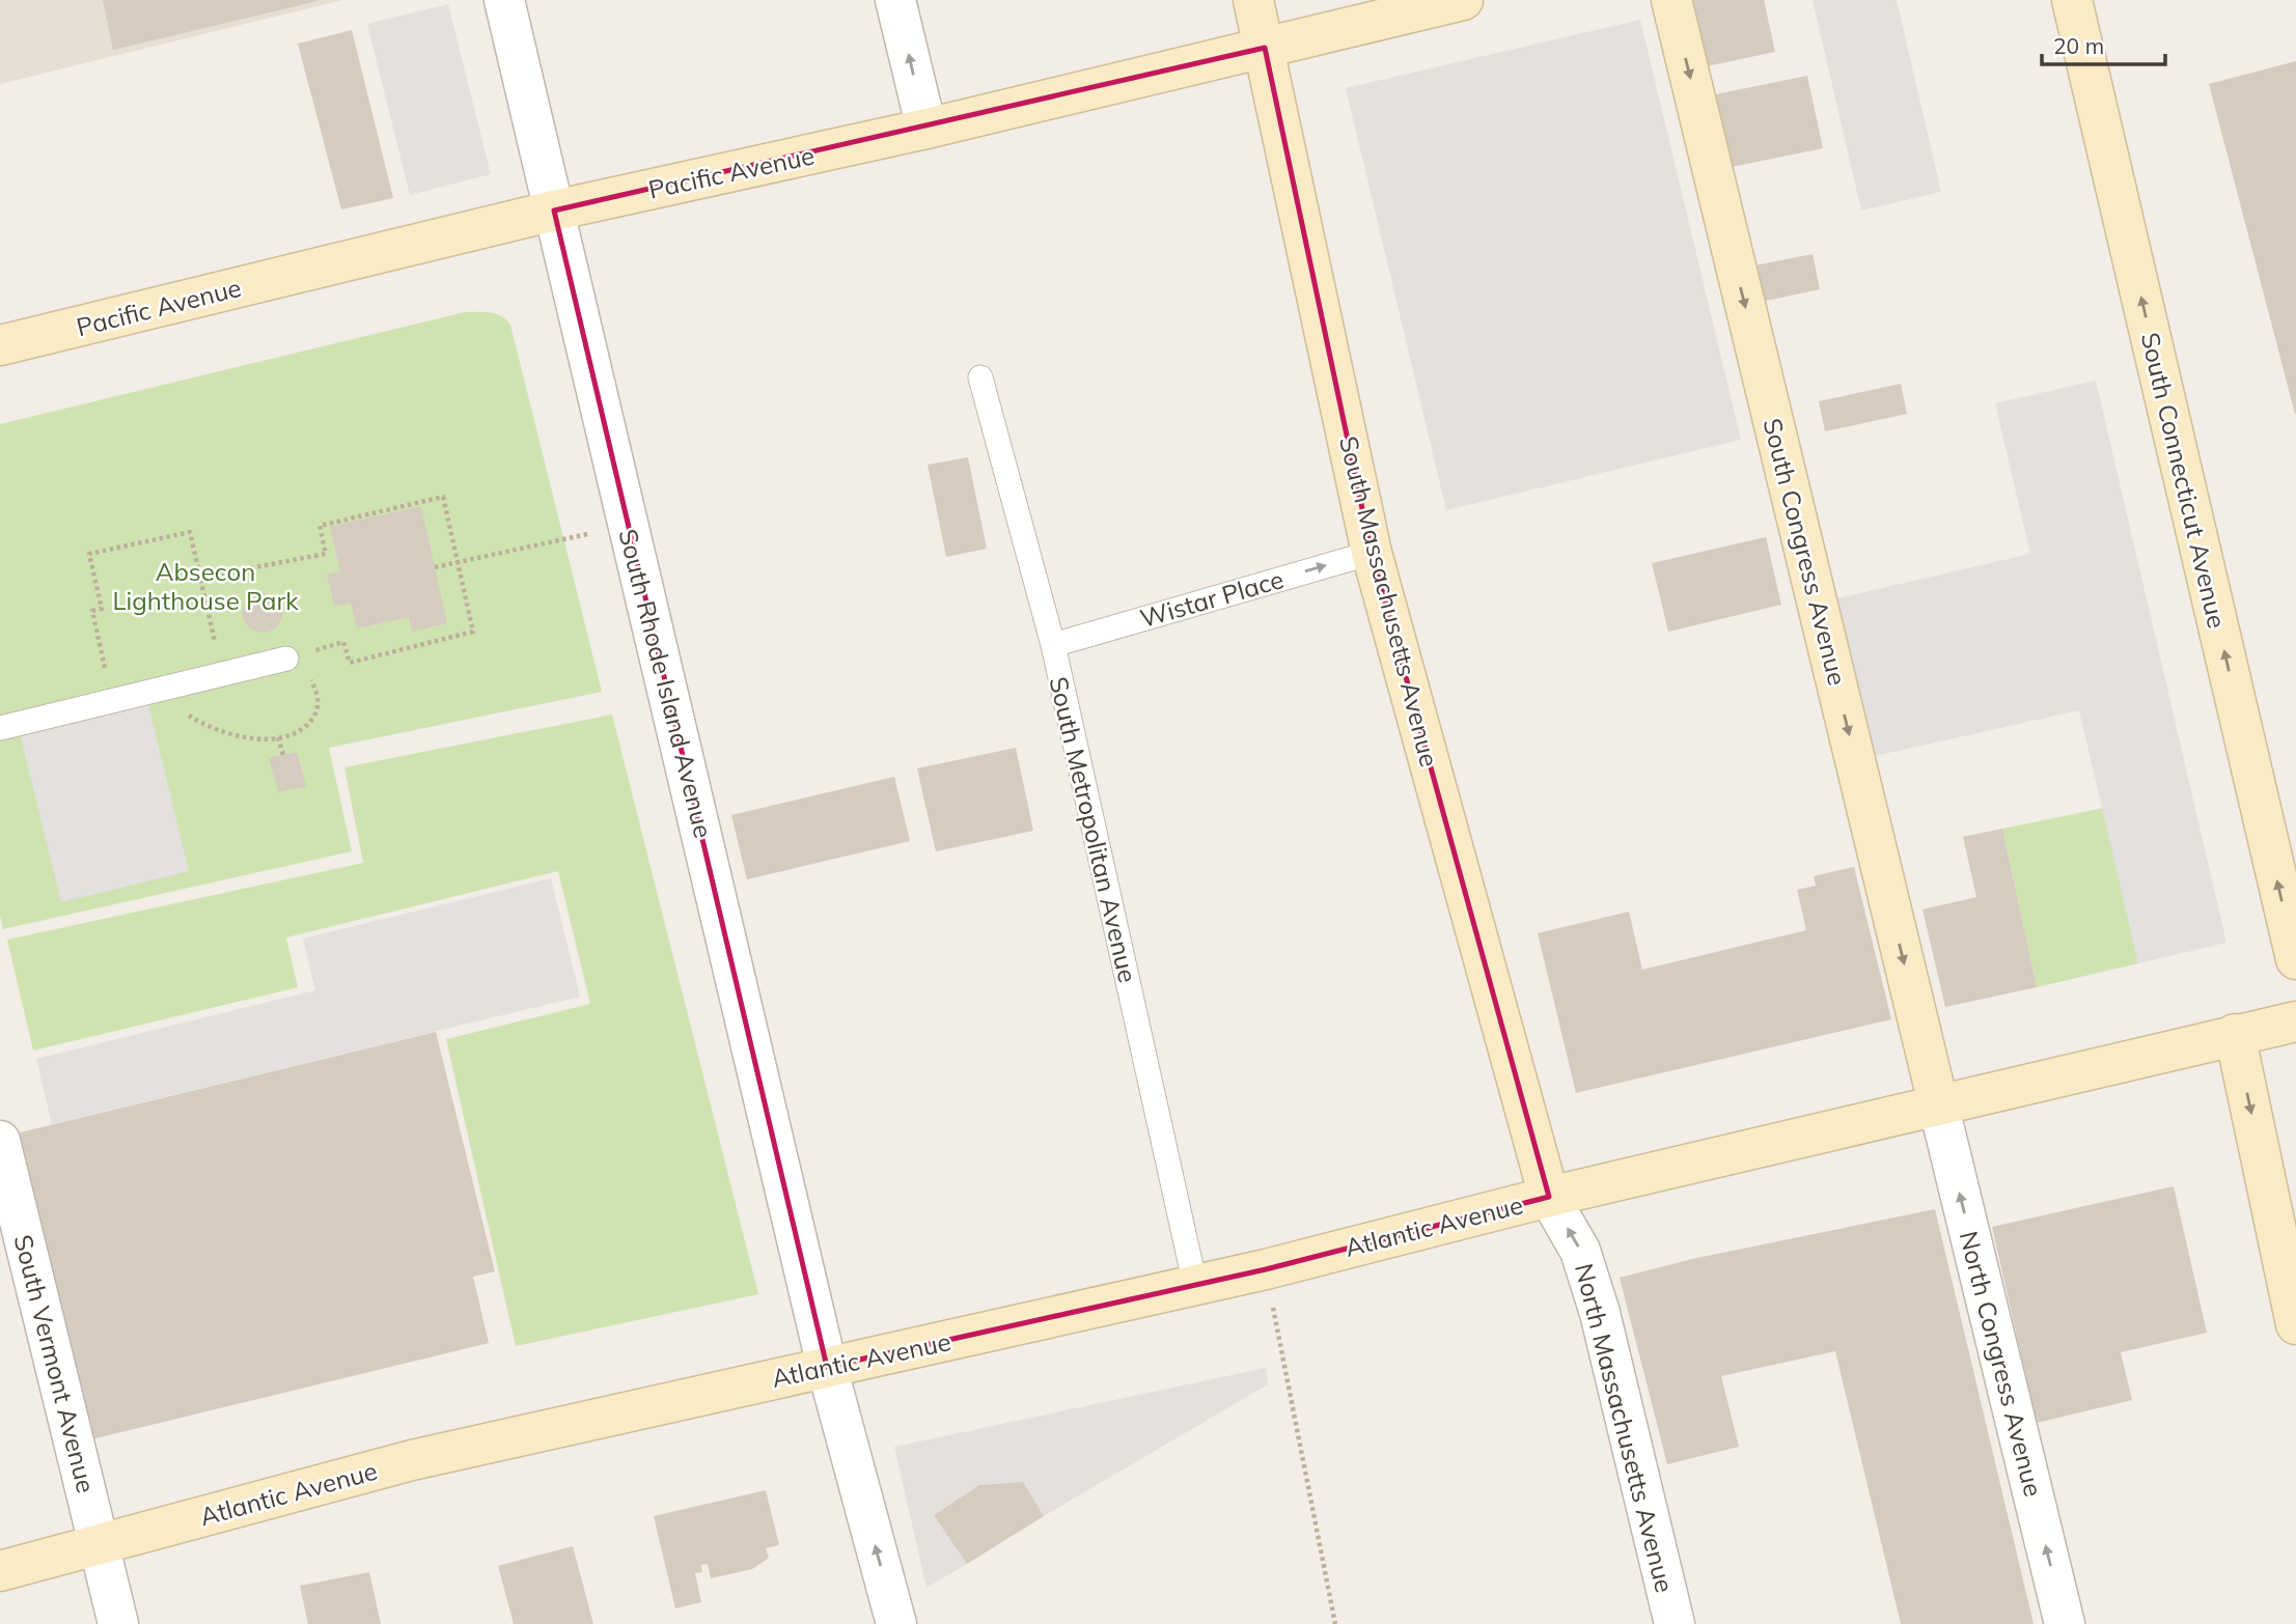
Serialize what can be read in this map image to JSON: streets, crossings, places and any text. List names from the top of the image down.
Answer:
{
  "streets": {
    "street": [
      "Pacific Avenue",
      "South Connecticut Avenue",
      "South Congress Avenue",
      "South Massachusetts Avenue",
      "South Rhode Island Avenue",
      "Atlantic Avenue",
      "South Vermont Avenue",
      "North Congress Avenue",
      "North Massachusetts Avenue"
    ],
    "lane": ["Wistar Place", "South Metropolitan Avenue"]
  },
  "crossings": [
    ["Pacific Avenue", "South Massachusetts Avenue"],
    ["Pacific Avenue", "South Rhode Island Avenue"],
    ["South Congress Avenue", "Atlantic Avenue"],
    ["South Congress Avenue", "North Congress Avenue"],
    ["Wistar Place", "South Massachusetts Avenue"],
    ["Wistar Place", "South Metropolitan Avenue"],
    ["South Massachusetts Avenue", "Atlantic Avenue"],
    ["South Massachusetts Avenue", "North Massachusetts Avenue"],
    ["South Rhode Island Avenue", "Atlantic Avenue"],
    ["South Metropolitan Avenue", "Atlantic Avenue"],
    ["Atlantic Avenue", "South Vermont Avenue"],
    ["Atlantic Avenue", "North Congress Avenue"],
    ["Atlantic Avenue", "North Massachusetts Avenue"]
  ],
  "one_way": [
    "South Connecticut Avenue",
    "South Congress Avenue",
    "Wistar Place",
    "North Massachusetts Avenue"
  ],
  "parks": ["Absecon Lighthouse Park"],
  "scale_bar": "20 m"
}
